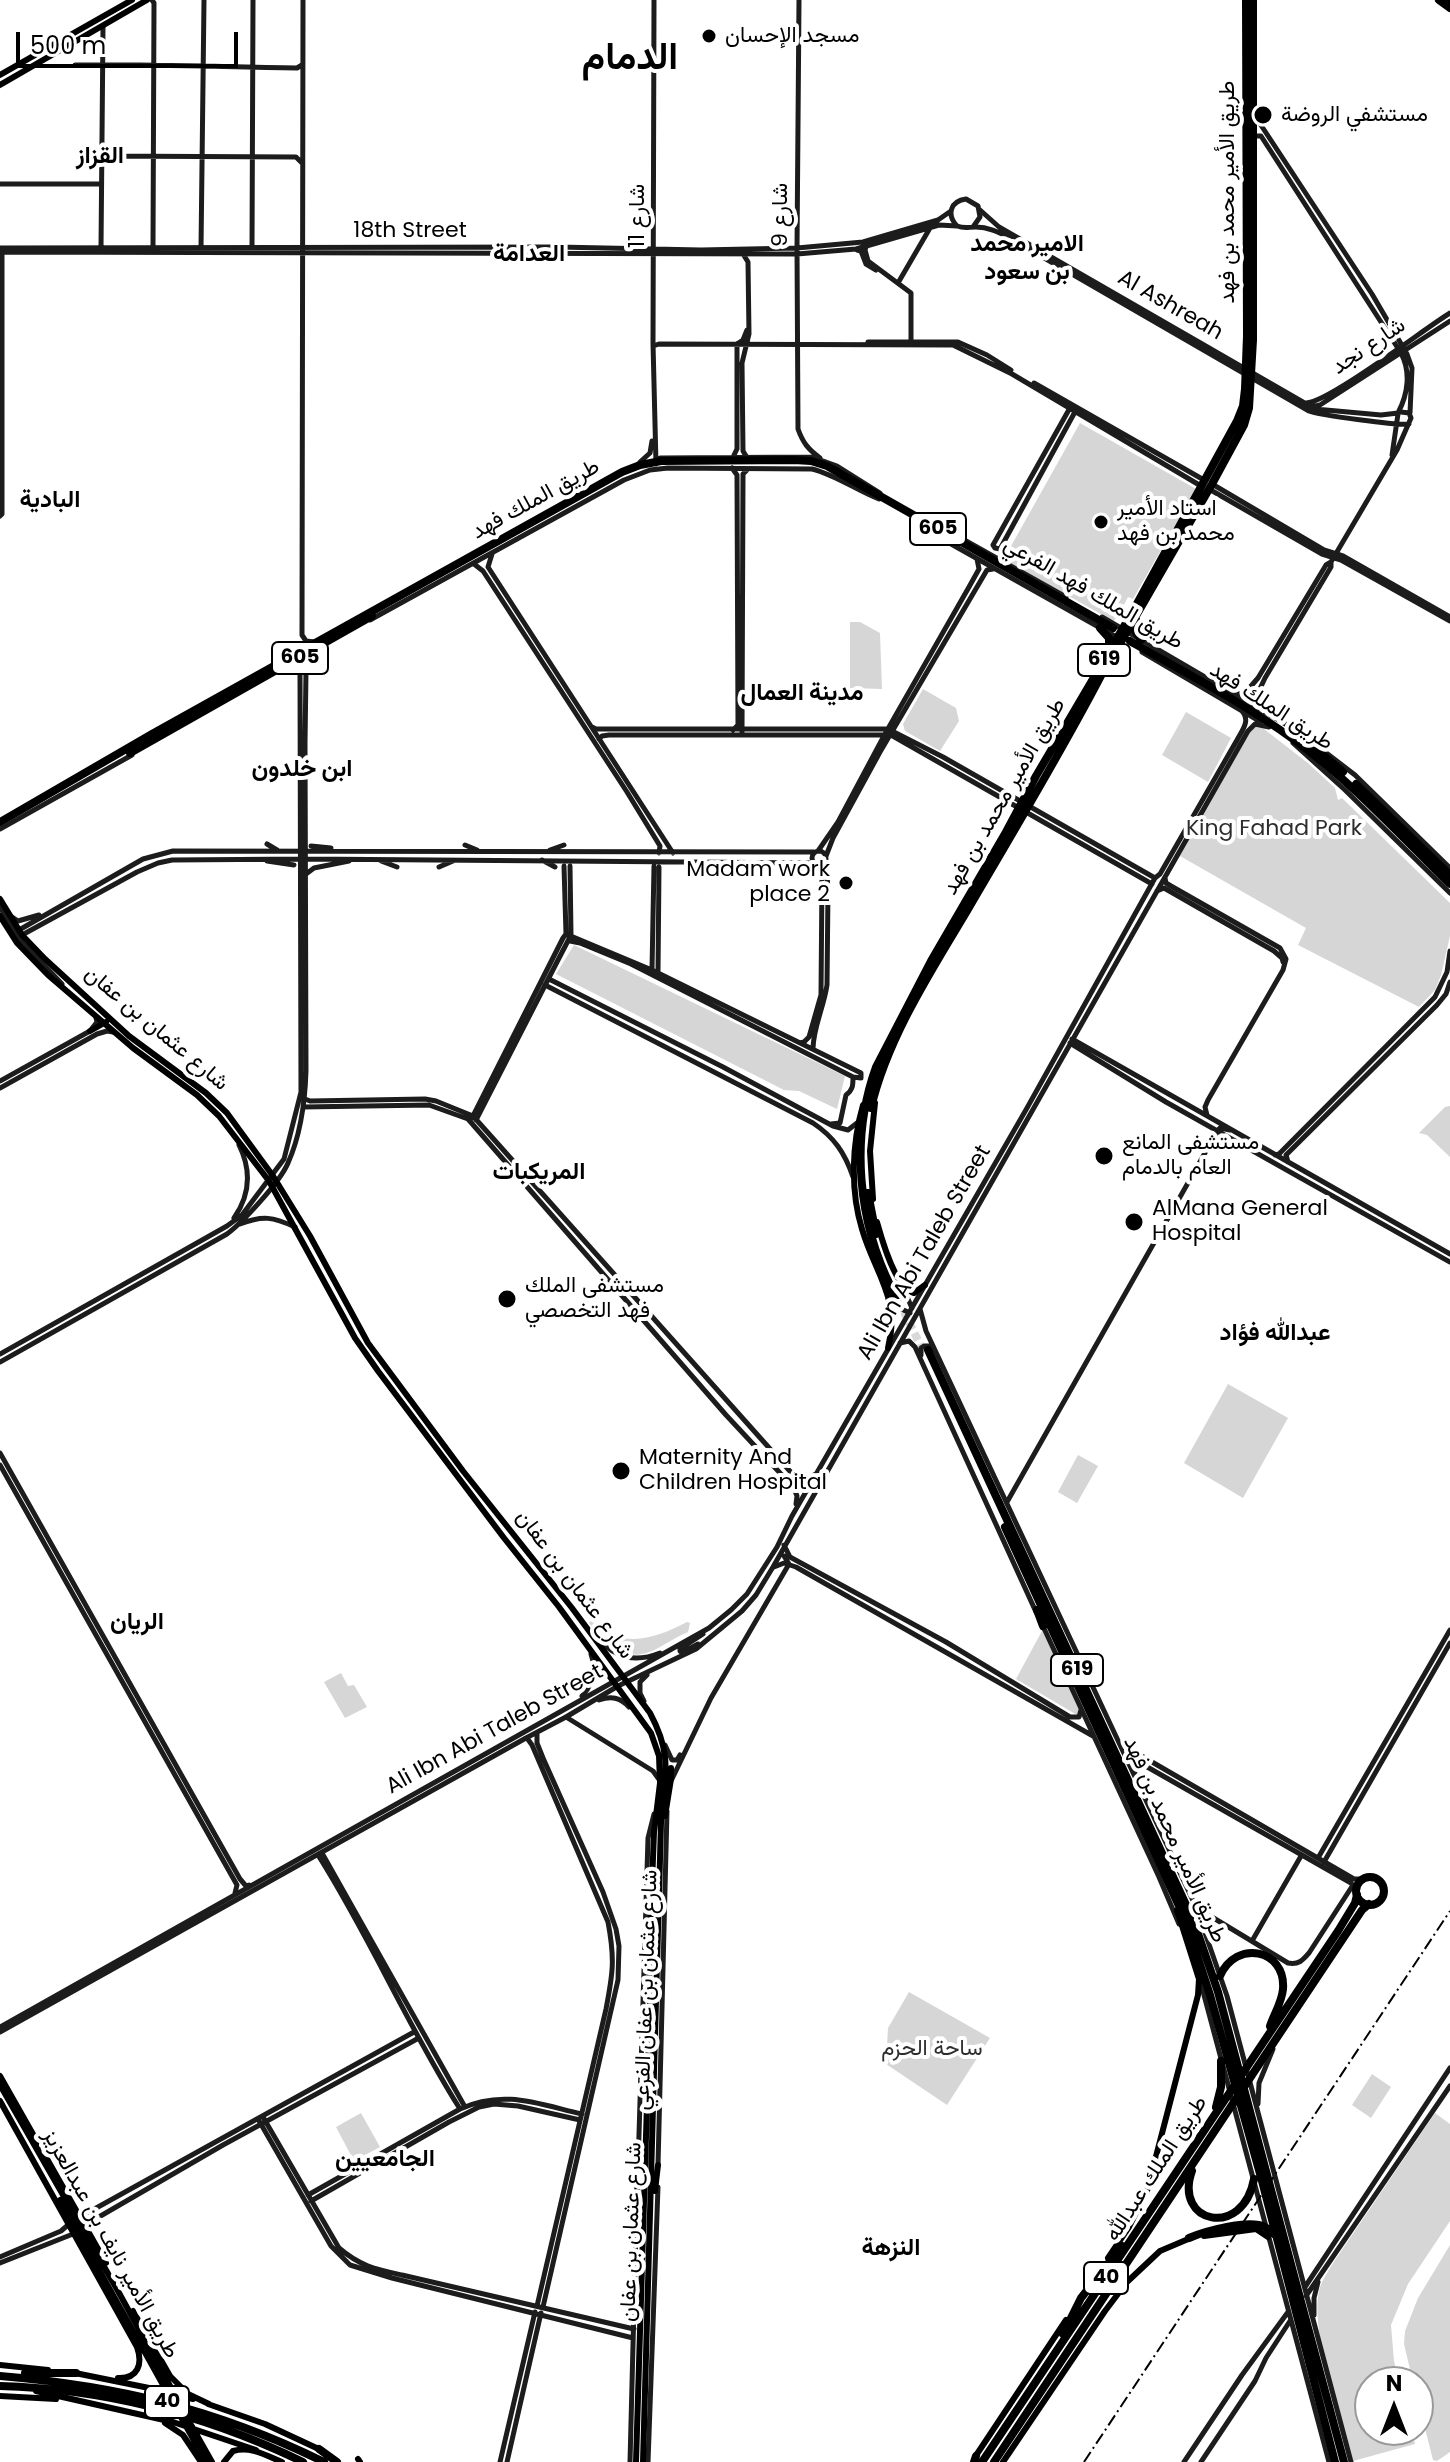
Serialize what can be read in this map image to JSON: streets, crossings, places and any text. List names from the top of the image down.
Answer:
{
  "streets": {
    "highway": [
      "طريق الأمير محمد بن فهد",
      "طريق الملك فهد",
      "605",
      "619",
      "طريق الملك عبدالله",
      "40"
    ],
    "main road": ["شارع عثمان بن عفان", "طريق الأمير نايف بن عبدالعزيز"],
    "street": [
      "شارع 9",
      "شارع 11",
      "Al Ashreah",
      "شارع نجد",
      "طريق الملك فهد الفرعي",
      "Ali Ibn Abi Taleb Street",
      "شارع عثمان بن عفان الفرعي"
    ]
  },
  "crossings": [
    ["طريق الأمير محمد بن فهد", "Al Ashreah"],
    ["طريق الأمير محمد بن فهد", "طريق الملك فهد"],
    ["طريق الأمير محمد بن فهد", "طريق الملك فهد الفرعي"],
    ["طريق الملك فهد", "طريق الملك فهد الفرعي"],
    ["شارع عثمان بن عفان", "Ali Ibn Abi Taleb Street"],
    ["شارع عثمان بن عفان", "شارع عثمان بن عفان الفرعي"]
  ],
  "districts": [
    "الدمام",
    "القزاز",
    "الامير محمد بن سعود",
    "العدامة",
    "البادية",
    "مدينة العمال",
    "ابن خلدون",
    "المريكبات",
    "عبدالله فؤاد",
    "الريان",
    "الجامعيين",
    "النزهة"
  ],
  "parks": ["King Fahad Park", "ساحة الحزم"],
  "places": [
    "مسجد الإحسان",
    "مستشفي الروضة",
    "استاد الأمير محمد بن فهد",
    "Madam work place 2",
    "مستشفى المانع العام بالدمام",
    "AlMana General Hospital",
    "مستشفى الملك فهد التخصصي",
    "Maternity And Children Hospital"
  ],
  "scale_bar": "500 m",
  "north": "top"
}
